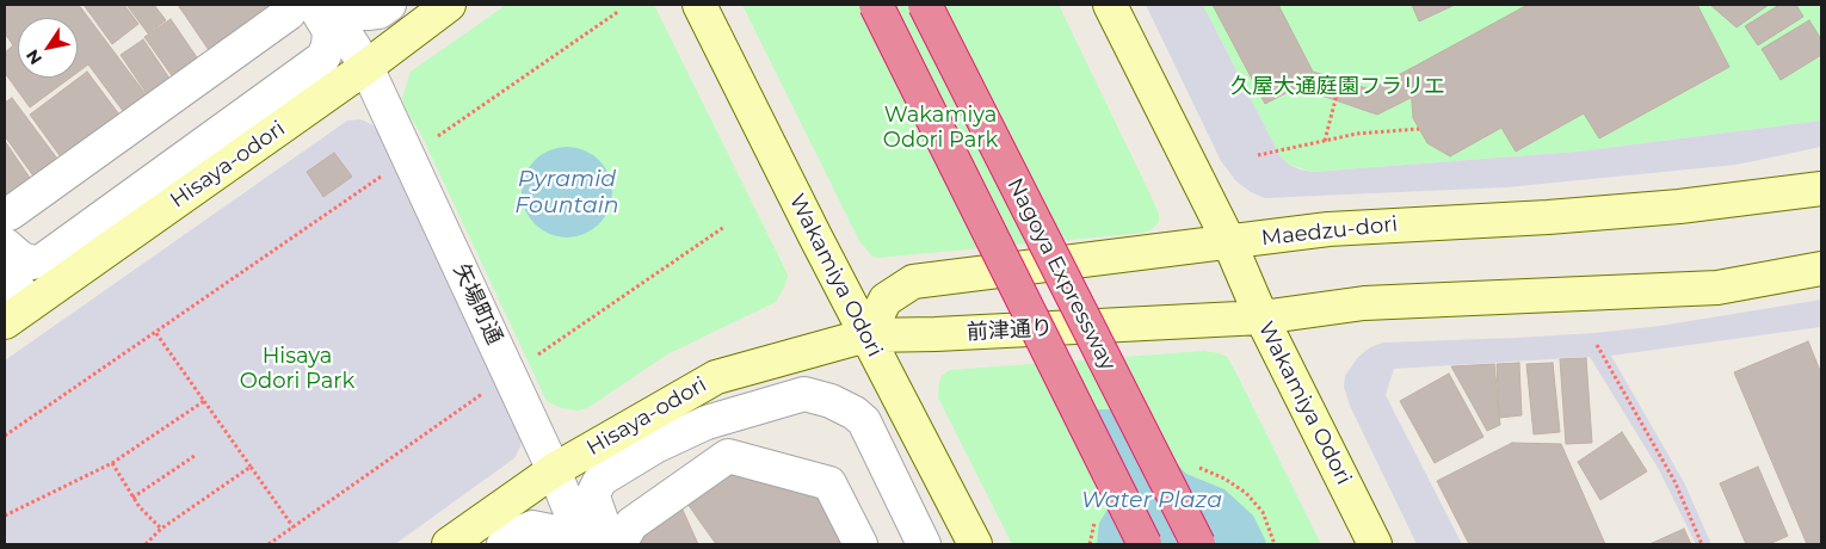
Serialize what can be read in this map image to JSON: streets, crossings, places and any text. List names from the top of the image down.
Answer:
{
  "streets": {
    "highway": ["Nagoya Expressway"],
    "street": [
      "Hisaya-odori",
      "Maedzu-dori",
      "Wakamiya Odori",
      "矢場町通",
      "前津通り"
    ]
  },
  "crossings": [
    ["Hisaya-odori", "Maedzu-dori"],
    ["Hisaya-odori", "Wakamiya Odori"],
    ["Hisaya-odori", "矢場町通"],
    ["Hisaya-odori", "前津通り"],
    ["Maedzu-dori", "Wakamiya Odori"],
    ["Maedzu-dori", "前津通り"],
    ["Wakamiya Odori", "前津通り"]
  ],
  "water": ["Pyramid Fountain", "Water Plaza"],
  "parks": ["久屋大通庭園フラリエ", "Wakamiya Odori Park", "Hisaya Odori Park"],
  "north": "bottom left"
}
